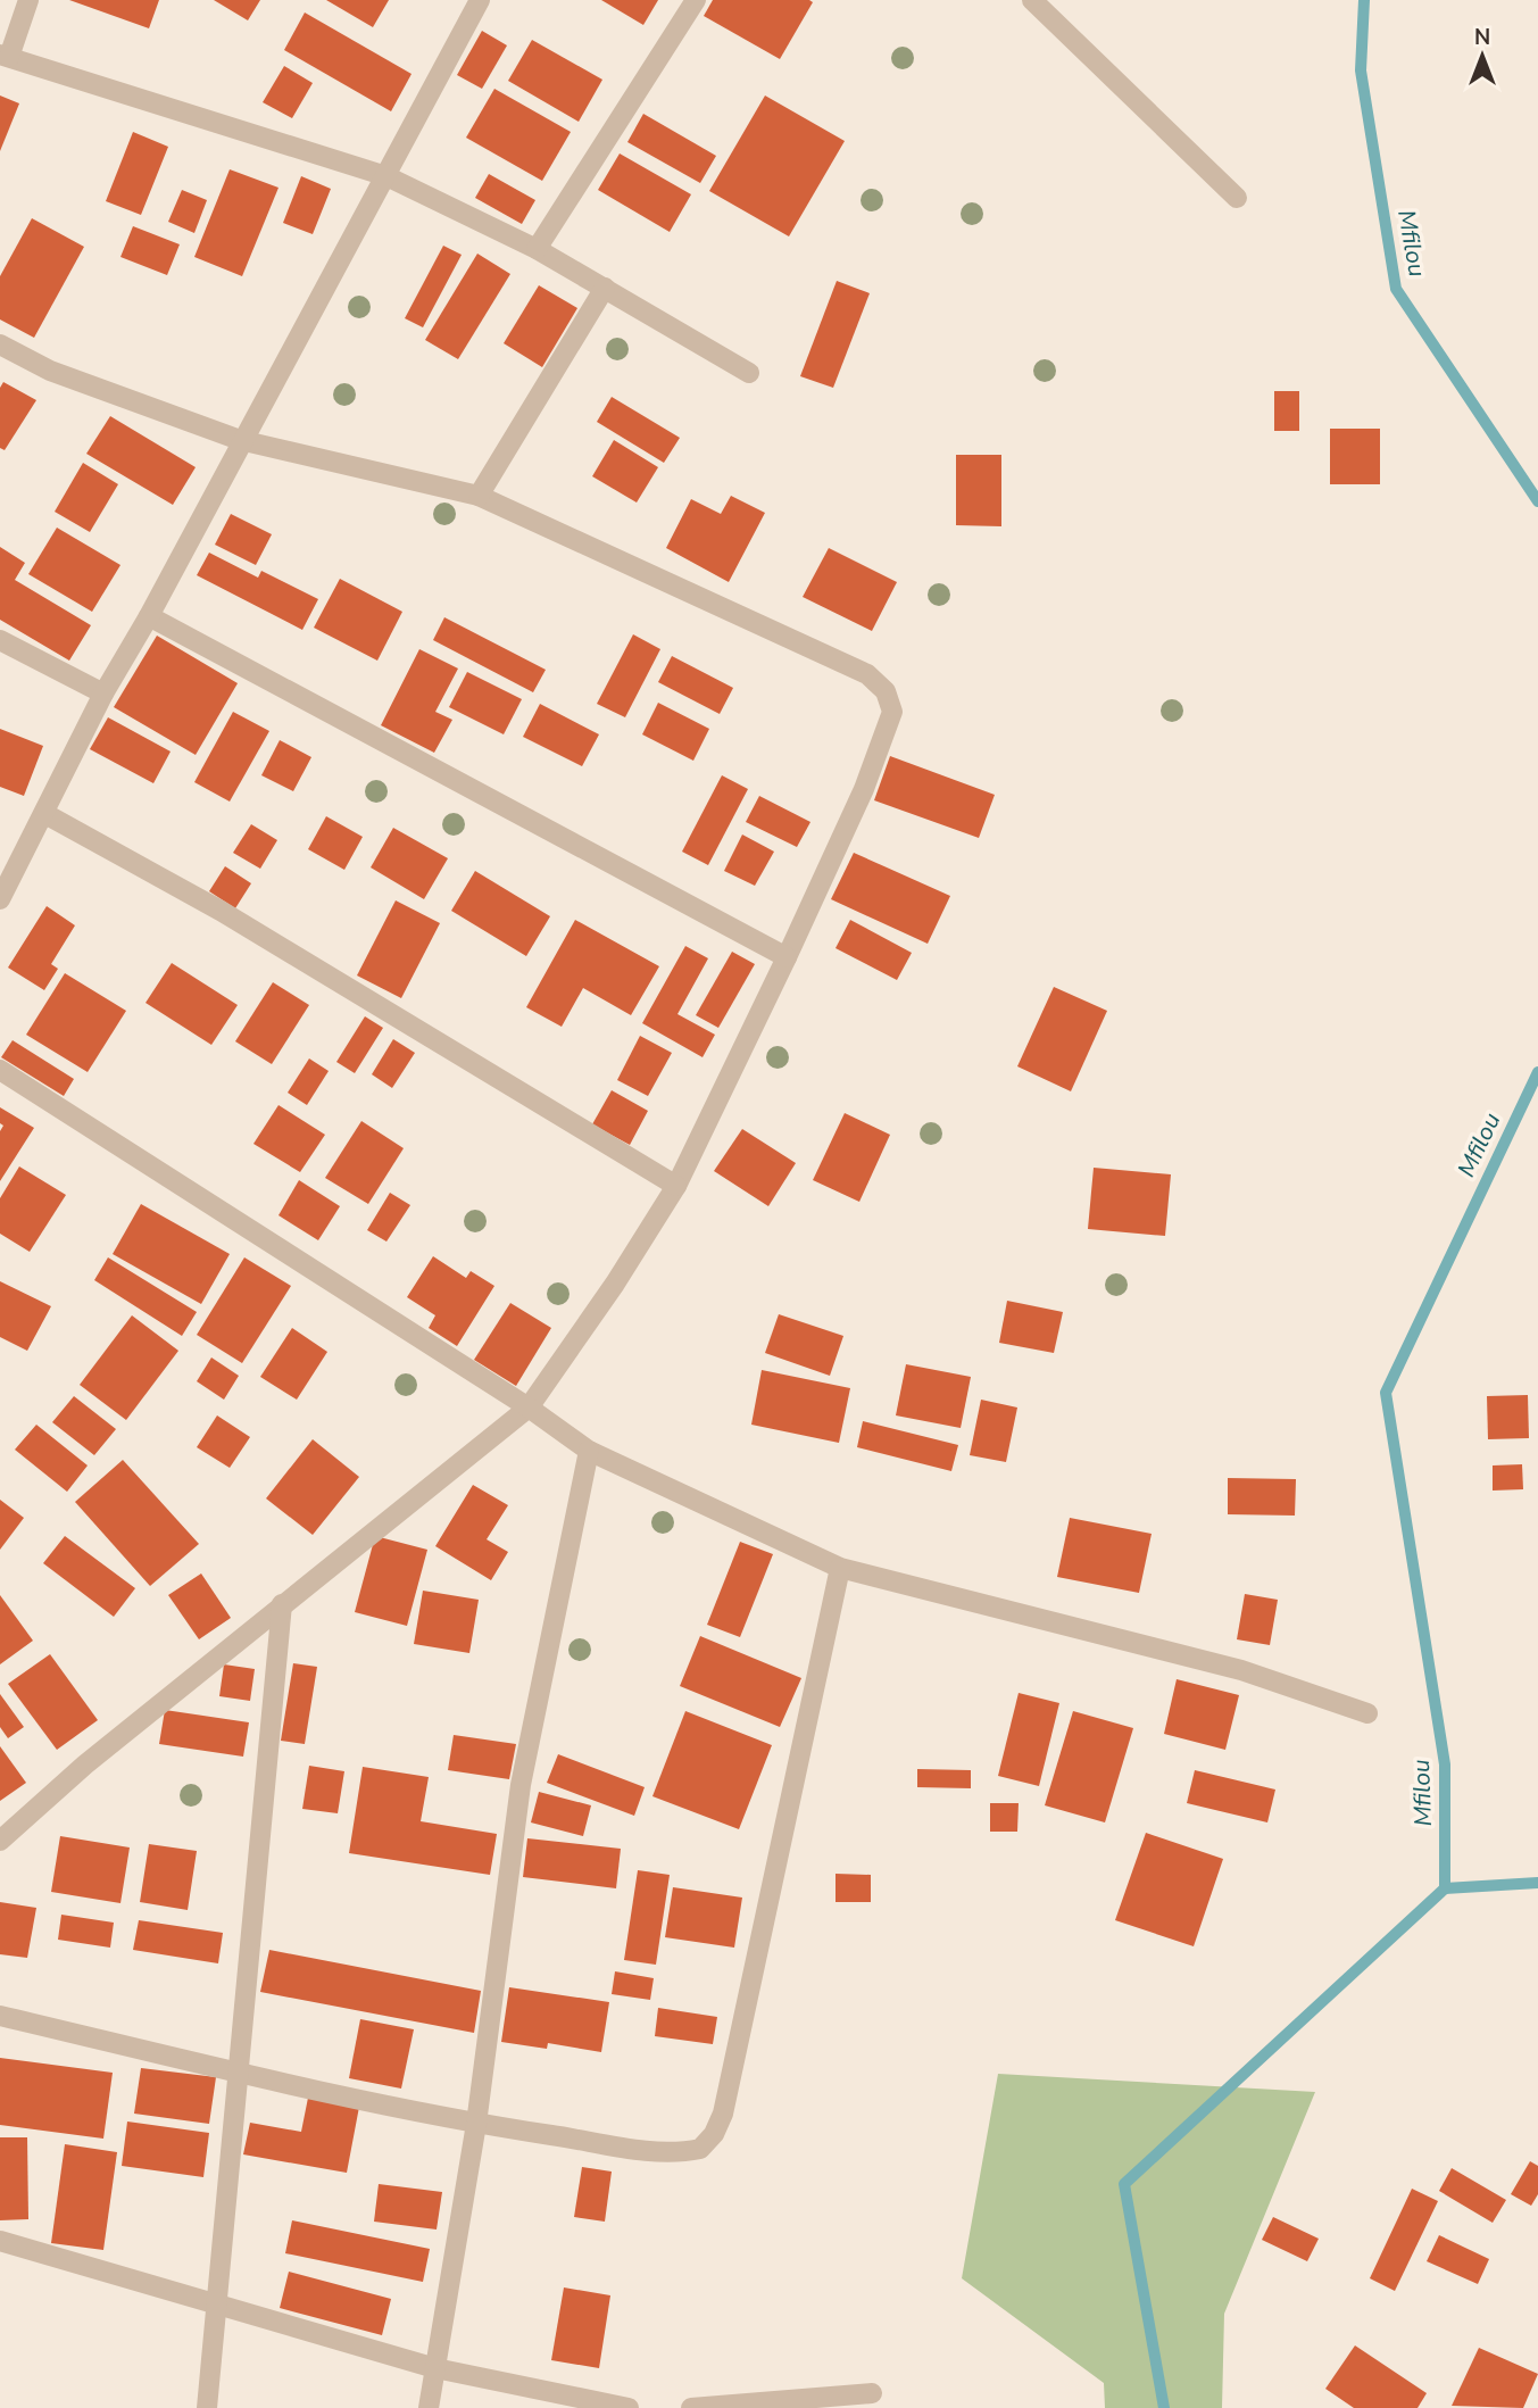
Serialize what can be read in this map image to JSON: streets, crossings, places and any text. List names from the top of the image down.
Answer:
{
  "water": ["Mfilou"],
  "north": "top"
}
